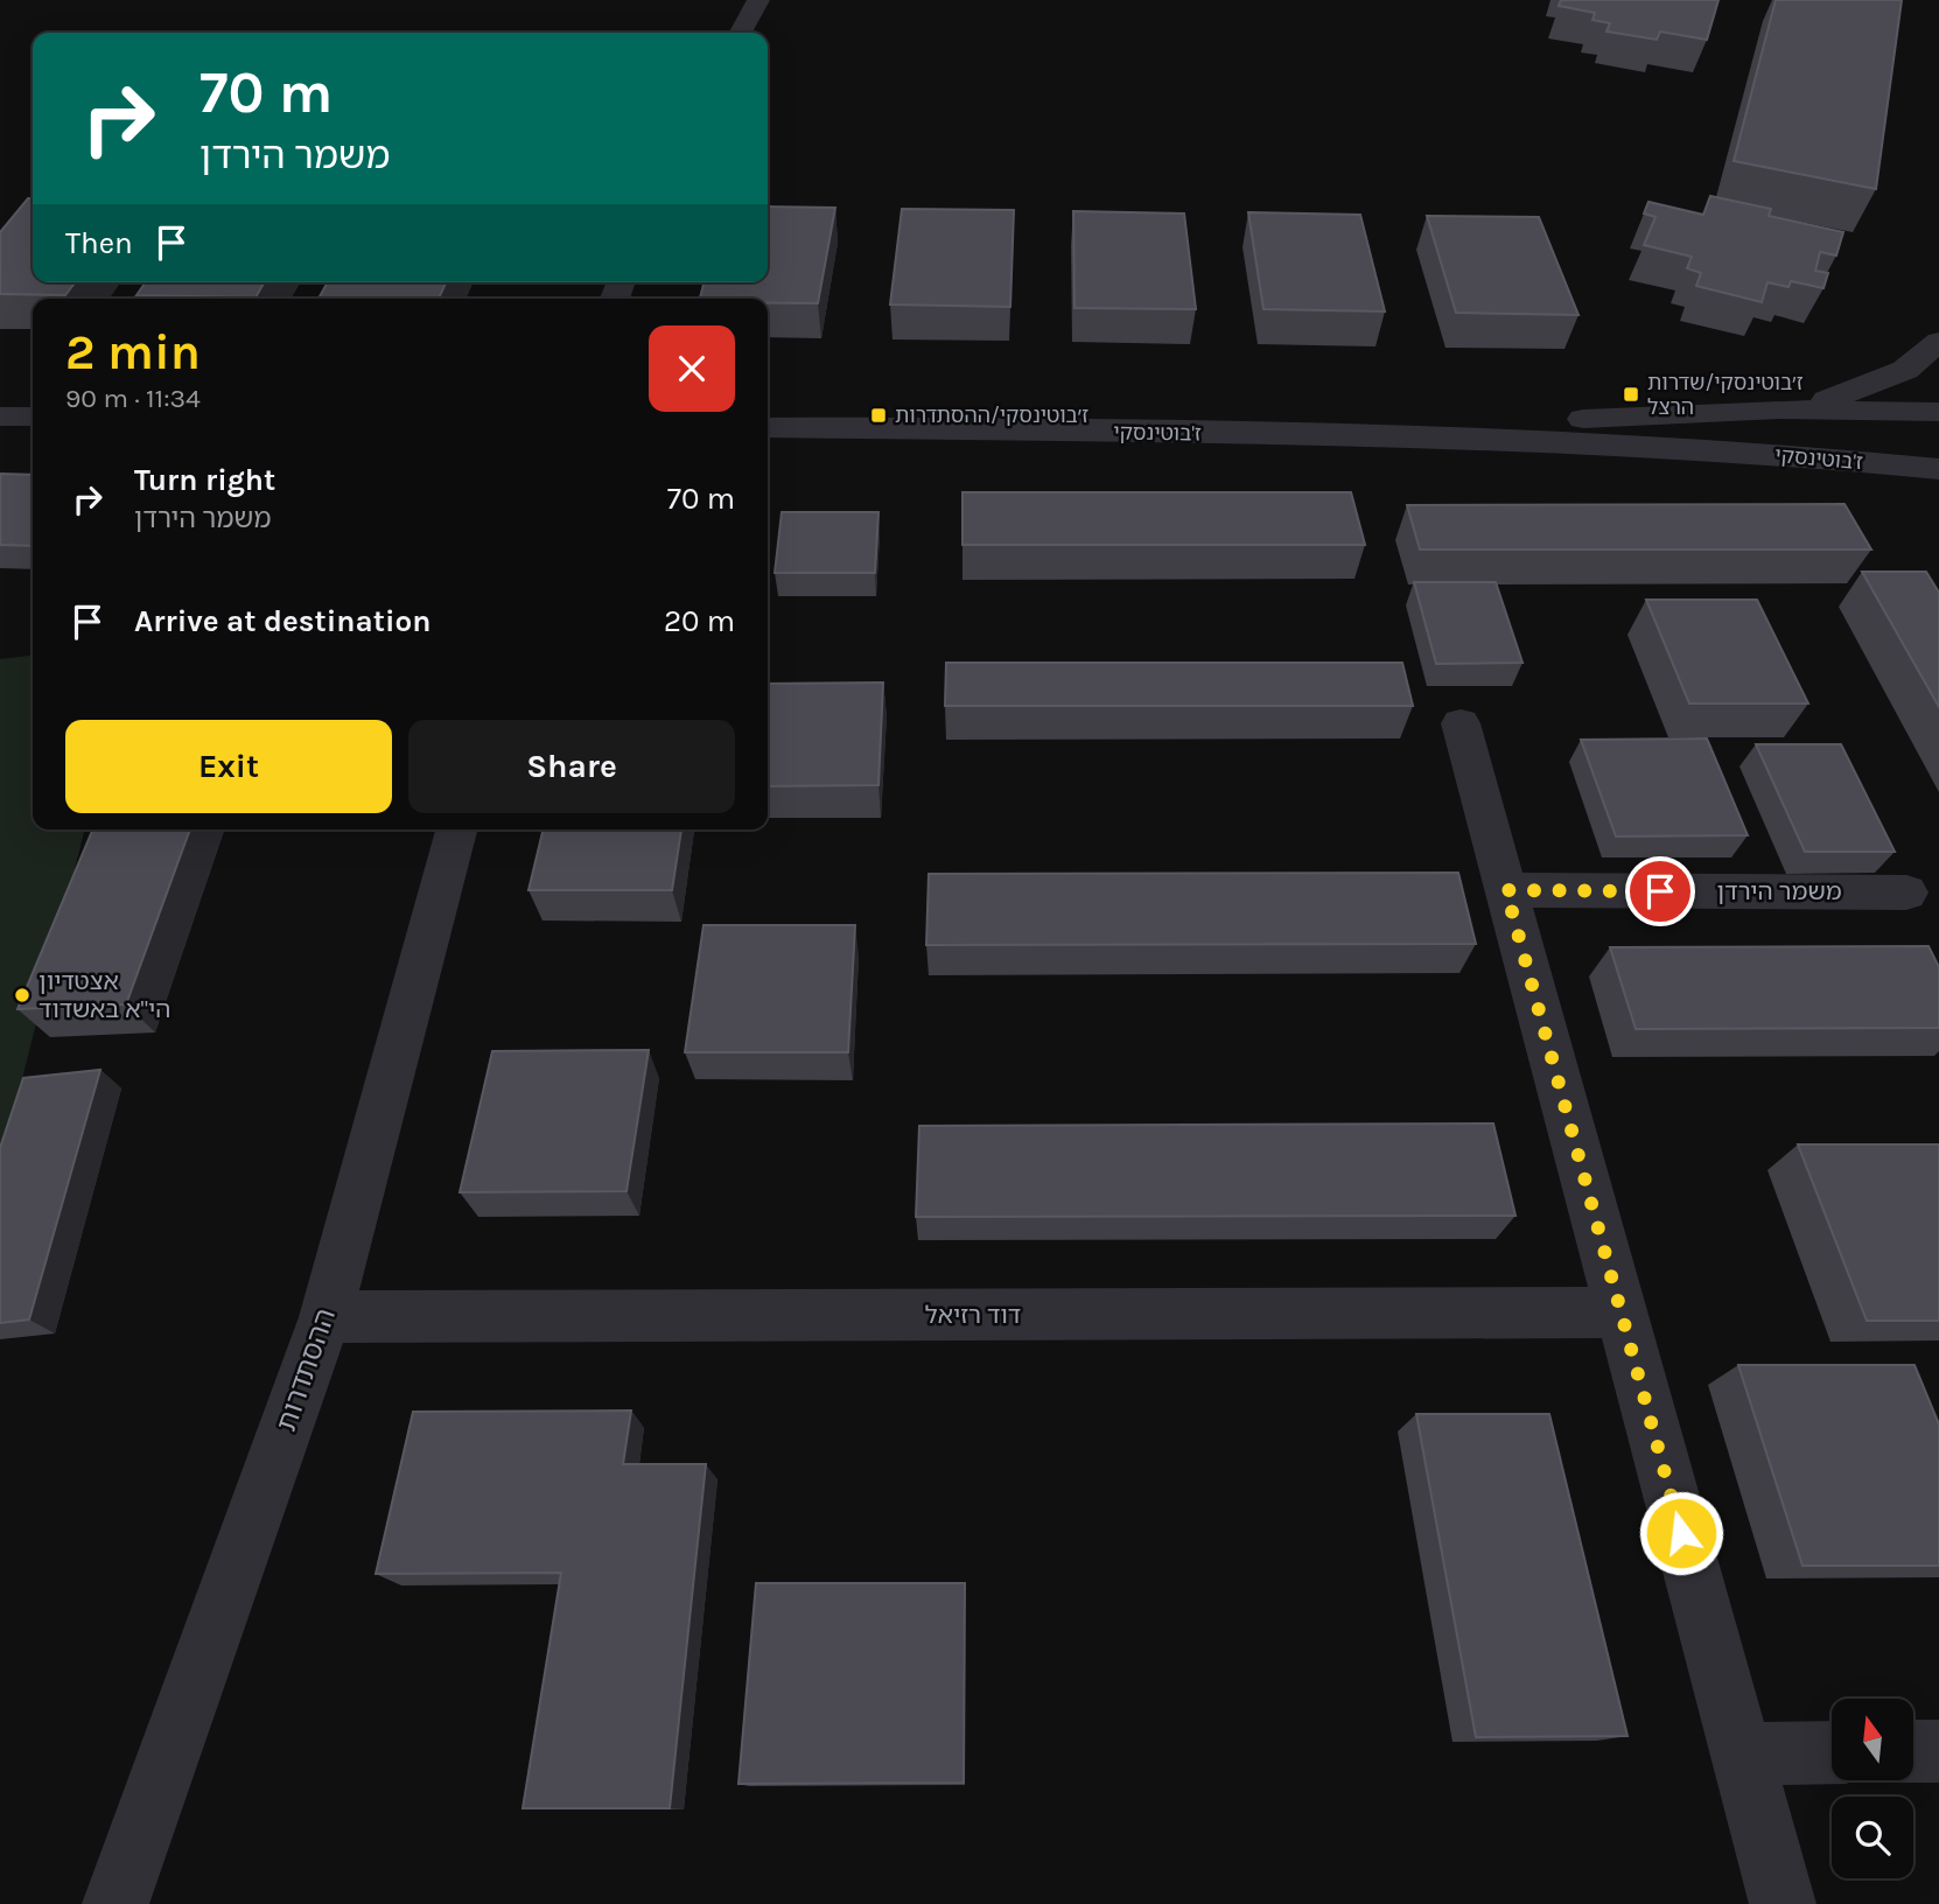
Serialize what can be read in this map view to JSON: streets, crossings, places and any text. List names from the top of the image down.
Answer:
{
  "streets": {
    "street": [
      "ז'בוטינסקי",
      "משמר הירדן",
      "דוד רזיאל",
      "ההסתדרות"
    ]
  },
  "crossings": [
    ["דוד רזיאל", "ההסתדרות"]
  ],
  "places": {
    "transit": ["ז׳בוטינסקי/שדרות הרצל", "ז׳בוטינסקי/ההסתדרות"],
    "other": ["אצטדיון הי\"א באשדוד"]
  },
  "north": "top",
  "page": {
    "turn": ["70 m", "משמר הירדן"],
    "then": "Then",
    "heading": ["2 min", "90 m · 11:34"],
    "list": [
      {
        "name": "Turn right",
        "note": "משמר הירדן",
        "value": "70 m"
      },
      {
        "name": "Arrive at destination",
        "value": "20 m"
      }
    ],
    "buttons": ["Exit", "Share"]
  }
}
